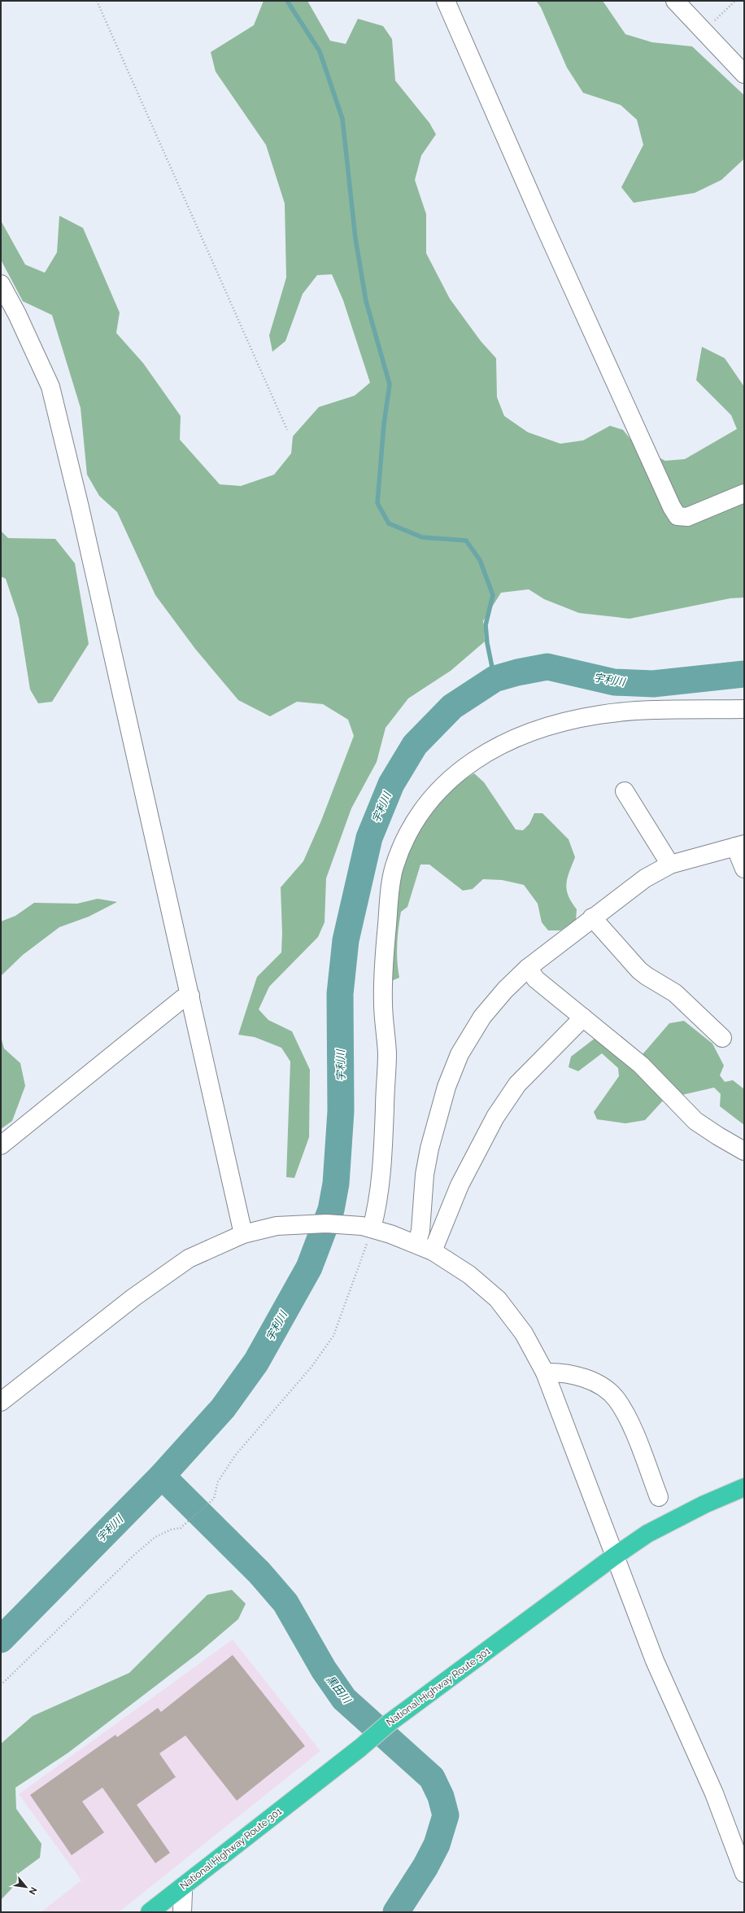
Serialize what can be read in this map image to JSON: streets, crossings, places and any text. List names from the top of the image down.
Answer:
{
  "streets": {
    "highway": ["National Highway Route 301"]
  },
  "water": ["宇利川", "黒田川"],
  "north": "bottom right"
}
